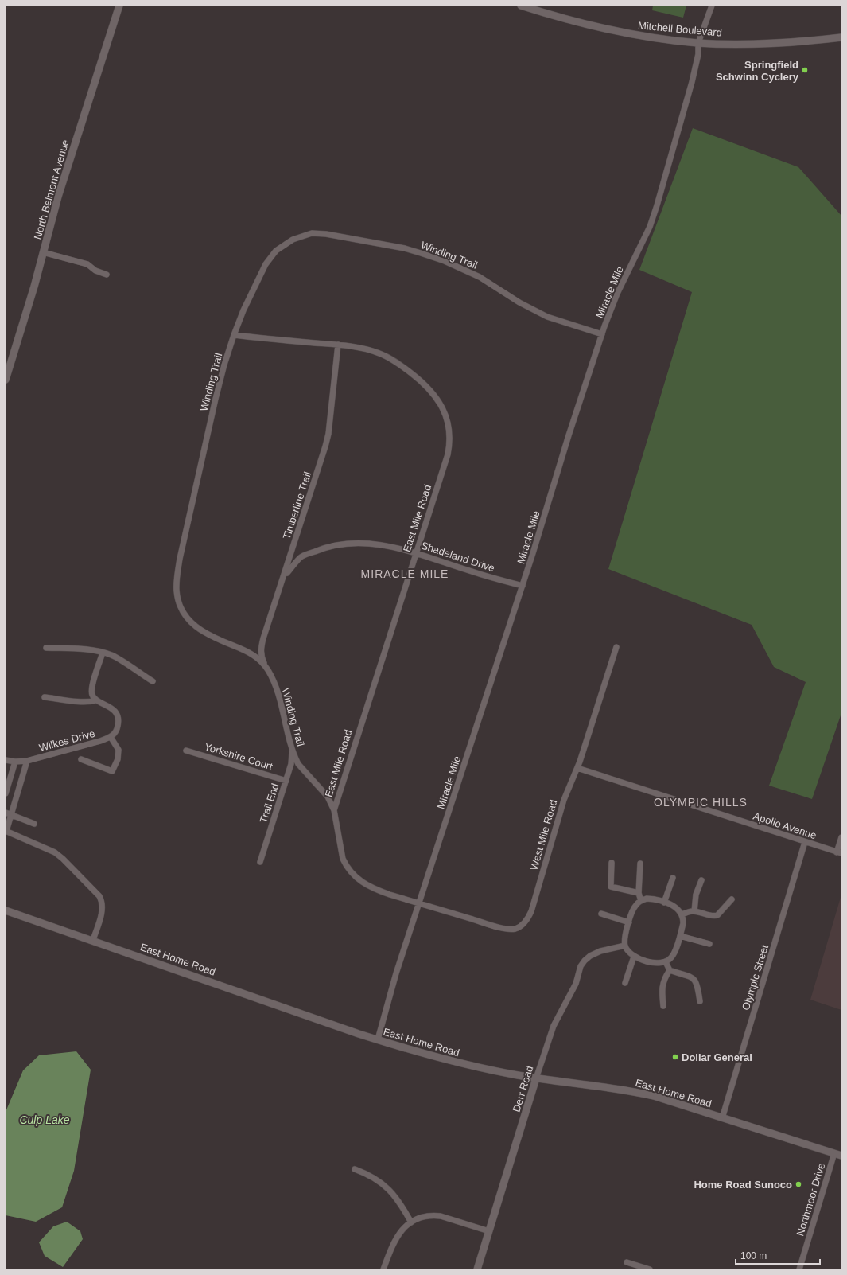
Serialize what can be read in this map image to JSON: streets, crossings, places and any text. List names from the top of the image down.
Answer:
{
  "streets": {
    "street": [
      "Mitchell Boulevard",
      "North Belmont Avenue",
      "Winding Trail",
      "Miracle Mile",
      "Timberline Trail",
      "East Mile Road",
      "Shadeland Drive",
      "Wilkes Drive",
      "Yorkshire Court",
      "Trail End",
      "Apollo Avenue",
      "West Mile Road",
      "East Home Road",
      "Olympic Street",
      "Derr Road",
      "Northmoor Drive"
    ]
  },
  "crossings": [
    ["Mitchell Boulevard", "Miracle Mile"],
    ["Winding Trail", "Miracle Mile"],
    ["Winding Trail", "Timberline Trail"],
    ["Winding Trail", "East Mile Road"],
    ["Winding Trail", "Trail End"],
    ["Miracle Mile", "East Mile Road"],
    ["Miracle Mile", "Shadeland Drive"],
    ["Miracle Mile", "West Mile Road"],
    ["Miracle Mile", "East Home Road"],
    ["Timberline Trail", "East Mile Road"],
    ["Timberline Trail", "Shadeland Drive"],
    ["East Mile Road", "Shadeland Drive"],
    ["East Mile Road", "West Mile Road"],
    ["Yorkshire Court", "Trail End"],
    ["Apollo Avenue", "West Mile Road"],
    ["Apollo Avenue", "Olympic Street"],
    ["East Home Road", "Olympic Street"],
    ["East Home Road", "Derr Road"],
    ["East Home Road", "Northmoor Drive"]
  ],
  "districts": ["MIRACLE MILE", "OLYMPIC HILLS"],
  "water": ["Culp Lake"],
  "places": ["Springfield Schwinn Cyclery", "Dollar General", "Home Road Sunoco"],
  "scale_bar": "100 m"
}
